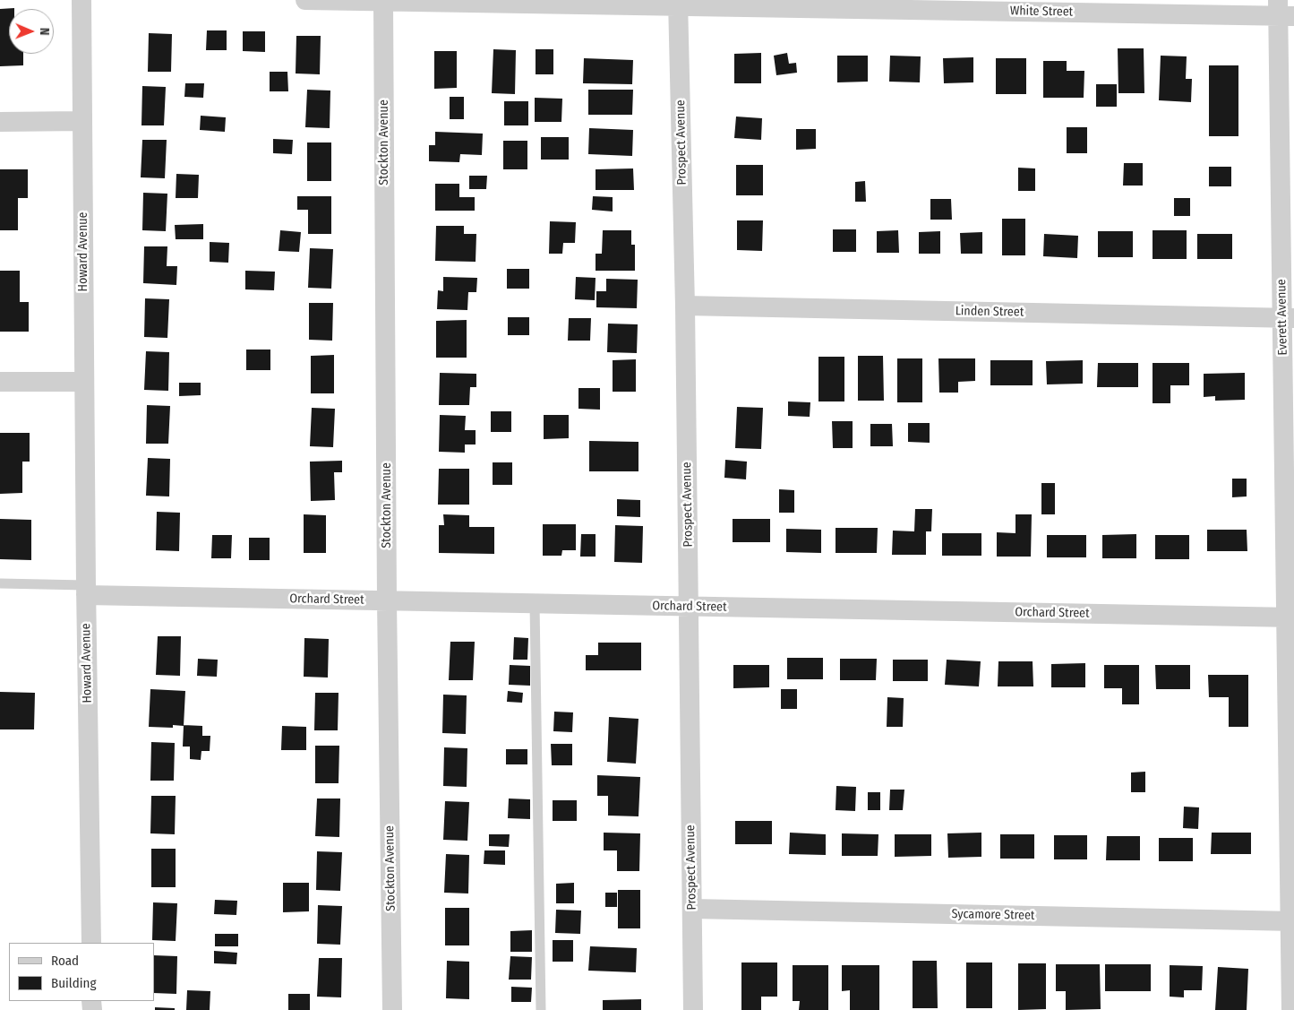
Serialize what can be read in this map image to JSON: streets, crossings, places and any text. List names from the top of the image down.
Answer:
{
  "streets": {
    "street": [
      "White Street",
      "Stockton Avenue",
      "Prospect Avenue",
      "Howard Avenue",
      "Linden Street",
      "Everett Avenue",
      "Orchard Street",
      "Sycamore Street"
    ]
  },
  "crossings": [
    ["White Street", "Stockton Avenue"],
    ["White Street", "Prospect Avenue"],
    ["White Street", "Everett Avenue"],
    ["Stockton Avenue", "Orchard Street"],
    ["Prospect Avenue", "Linden Street"],
    ["Prospect Avenue", "Orchard Street"],
    ["Prospect Avenue", "Sycamore Street"],
    ["Howard Avenue", "Orchard Street"],
    ["Linden Street", "Everett Avenue"],
    ["Everett Avenue", "Orchard Street"],
    ["Everett Avenue", "Sycamore Street"]
  ],
  "legend": ["Road", "Building"],
  "north": "right"
}
